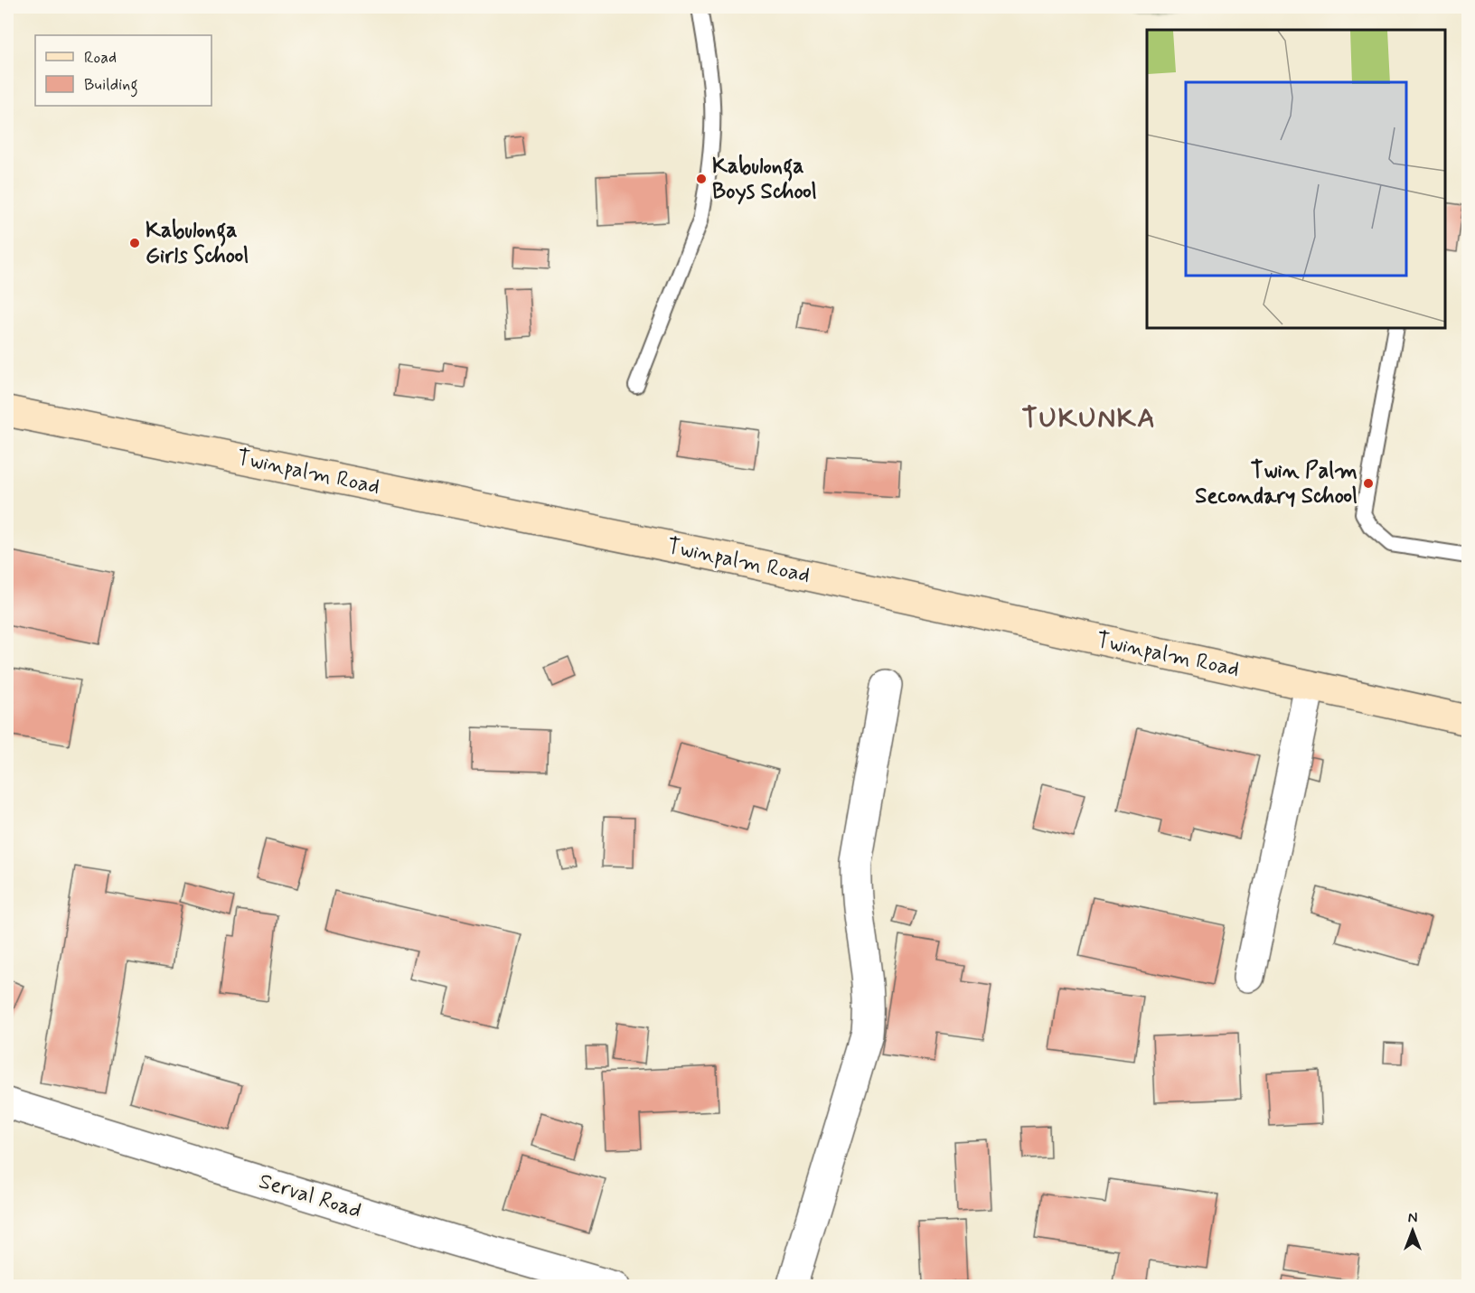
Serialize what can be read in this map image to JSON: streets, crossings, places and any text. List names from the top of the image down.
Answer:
{
  "streets": {
    "main road": ["Twinpalm Road"],
    "street": ["Serval Road"]
  },
  "districts": ["TUKUNKA"],
  "places": ["Kabulonga Boys School", "Kabulonga Girls School", "Twin Palm Secondary School"],
  "legend": ["Road", "Building"],
  "north": "top"
}
